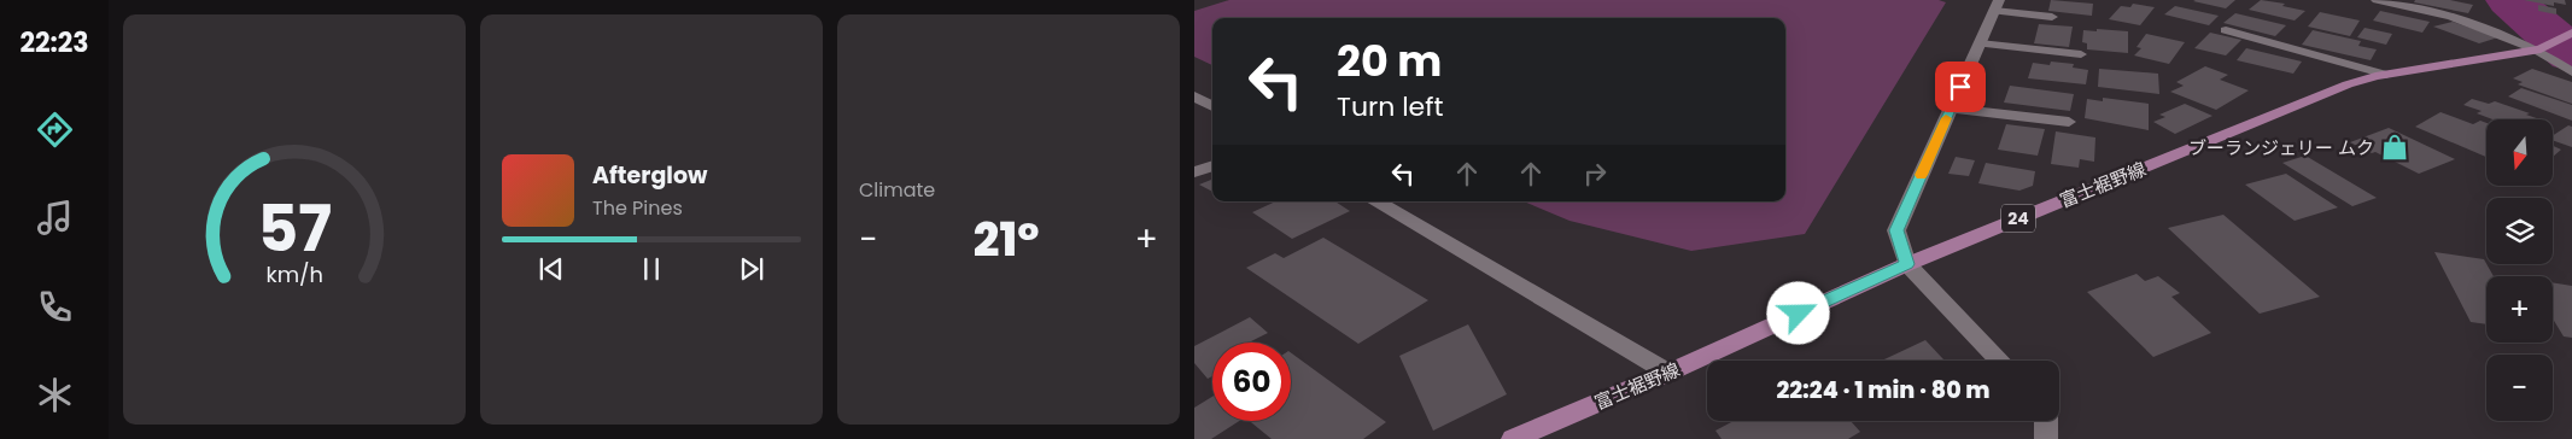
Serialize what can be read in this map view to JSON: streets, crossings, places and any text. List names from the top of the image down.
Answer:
{
  "streets": {
    "main road": ["富士裾野線", "24"]
  },
  "places": {
    "shop": ["ブーランジェリー ムク"]
  },
  "north": "bottom",
  "page": {
    "tabs": "22:23",
    "tile": "Climate",
    "turn": ["20 m", "Turn left"],
    "map_buttons": ["+", "−"],
    "song": ["Afterglow", "The Pines"],
    "heat": ["−", "21°", "+"],
    "limit": "60",
    "trip": "22:24 · 1 min · 80 m",
    "gauge": ["57", "km/h"]
  }
}
